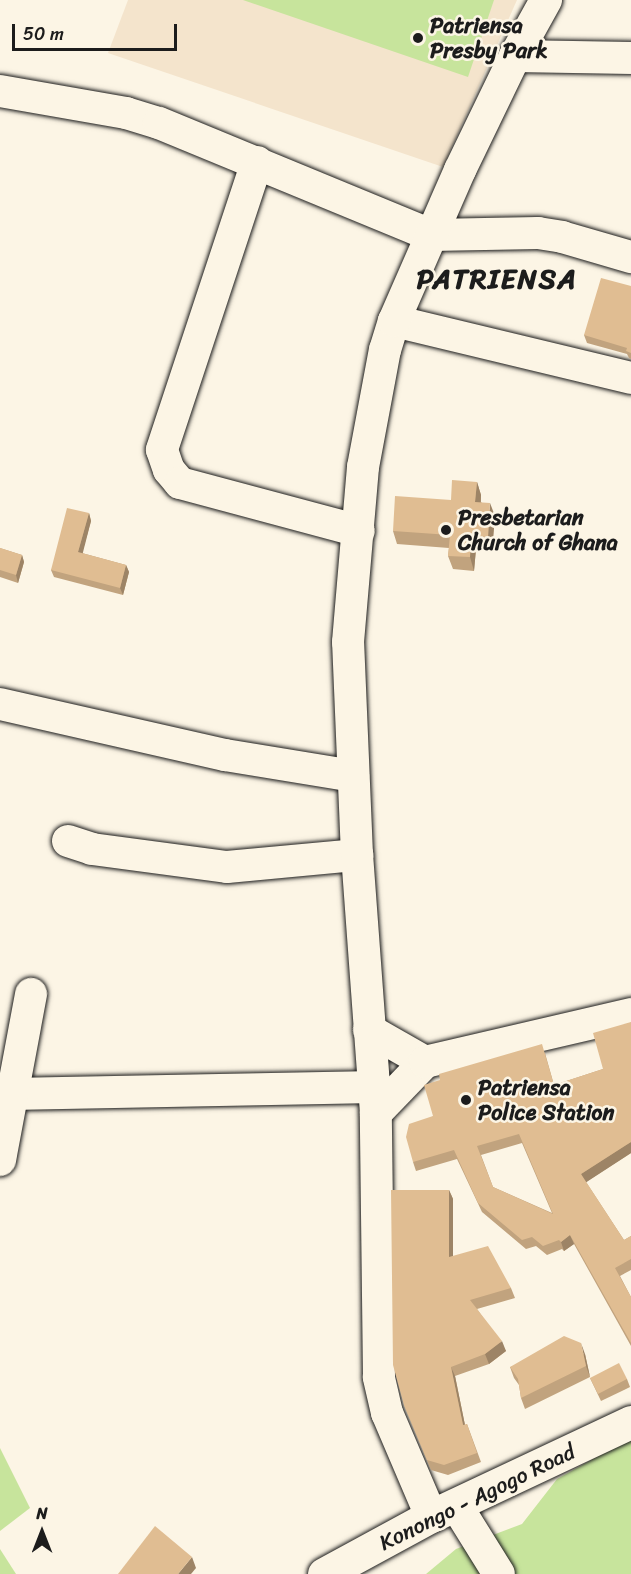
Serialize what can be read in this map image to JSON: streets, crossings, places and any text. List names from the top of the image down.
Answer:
{
  "streets": {
    "main road": ["Konongo - Agogo Road"]
  },
  "districts": ["PATRIENSA"],
  "places": ["Patriensa Presby Park", "Presbetarian Church of Ghana", "Patriensa Police Station"],
  "scale_bar": "50 m",
  "north": "top"
}
